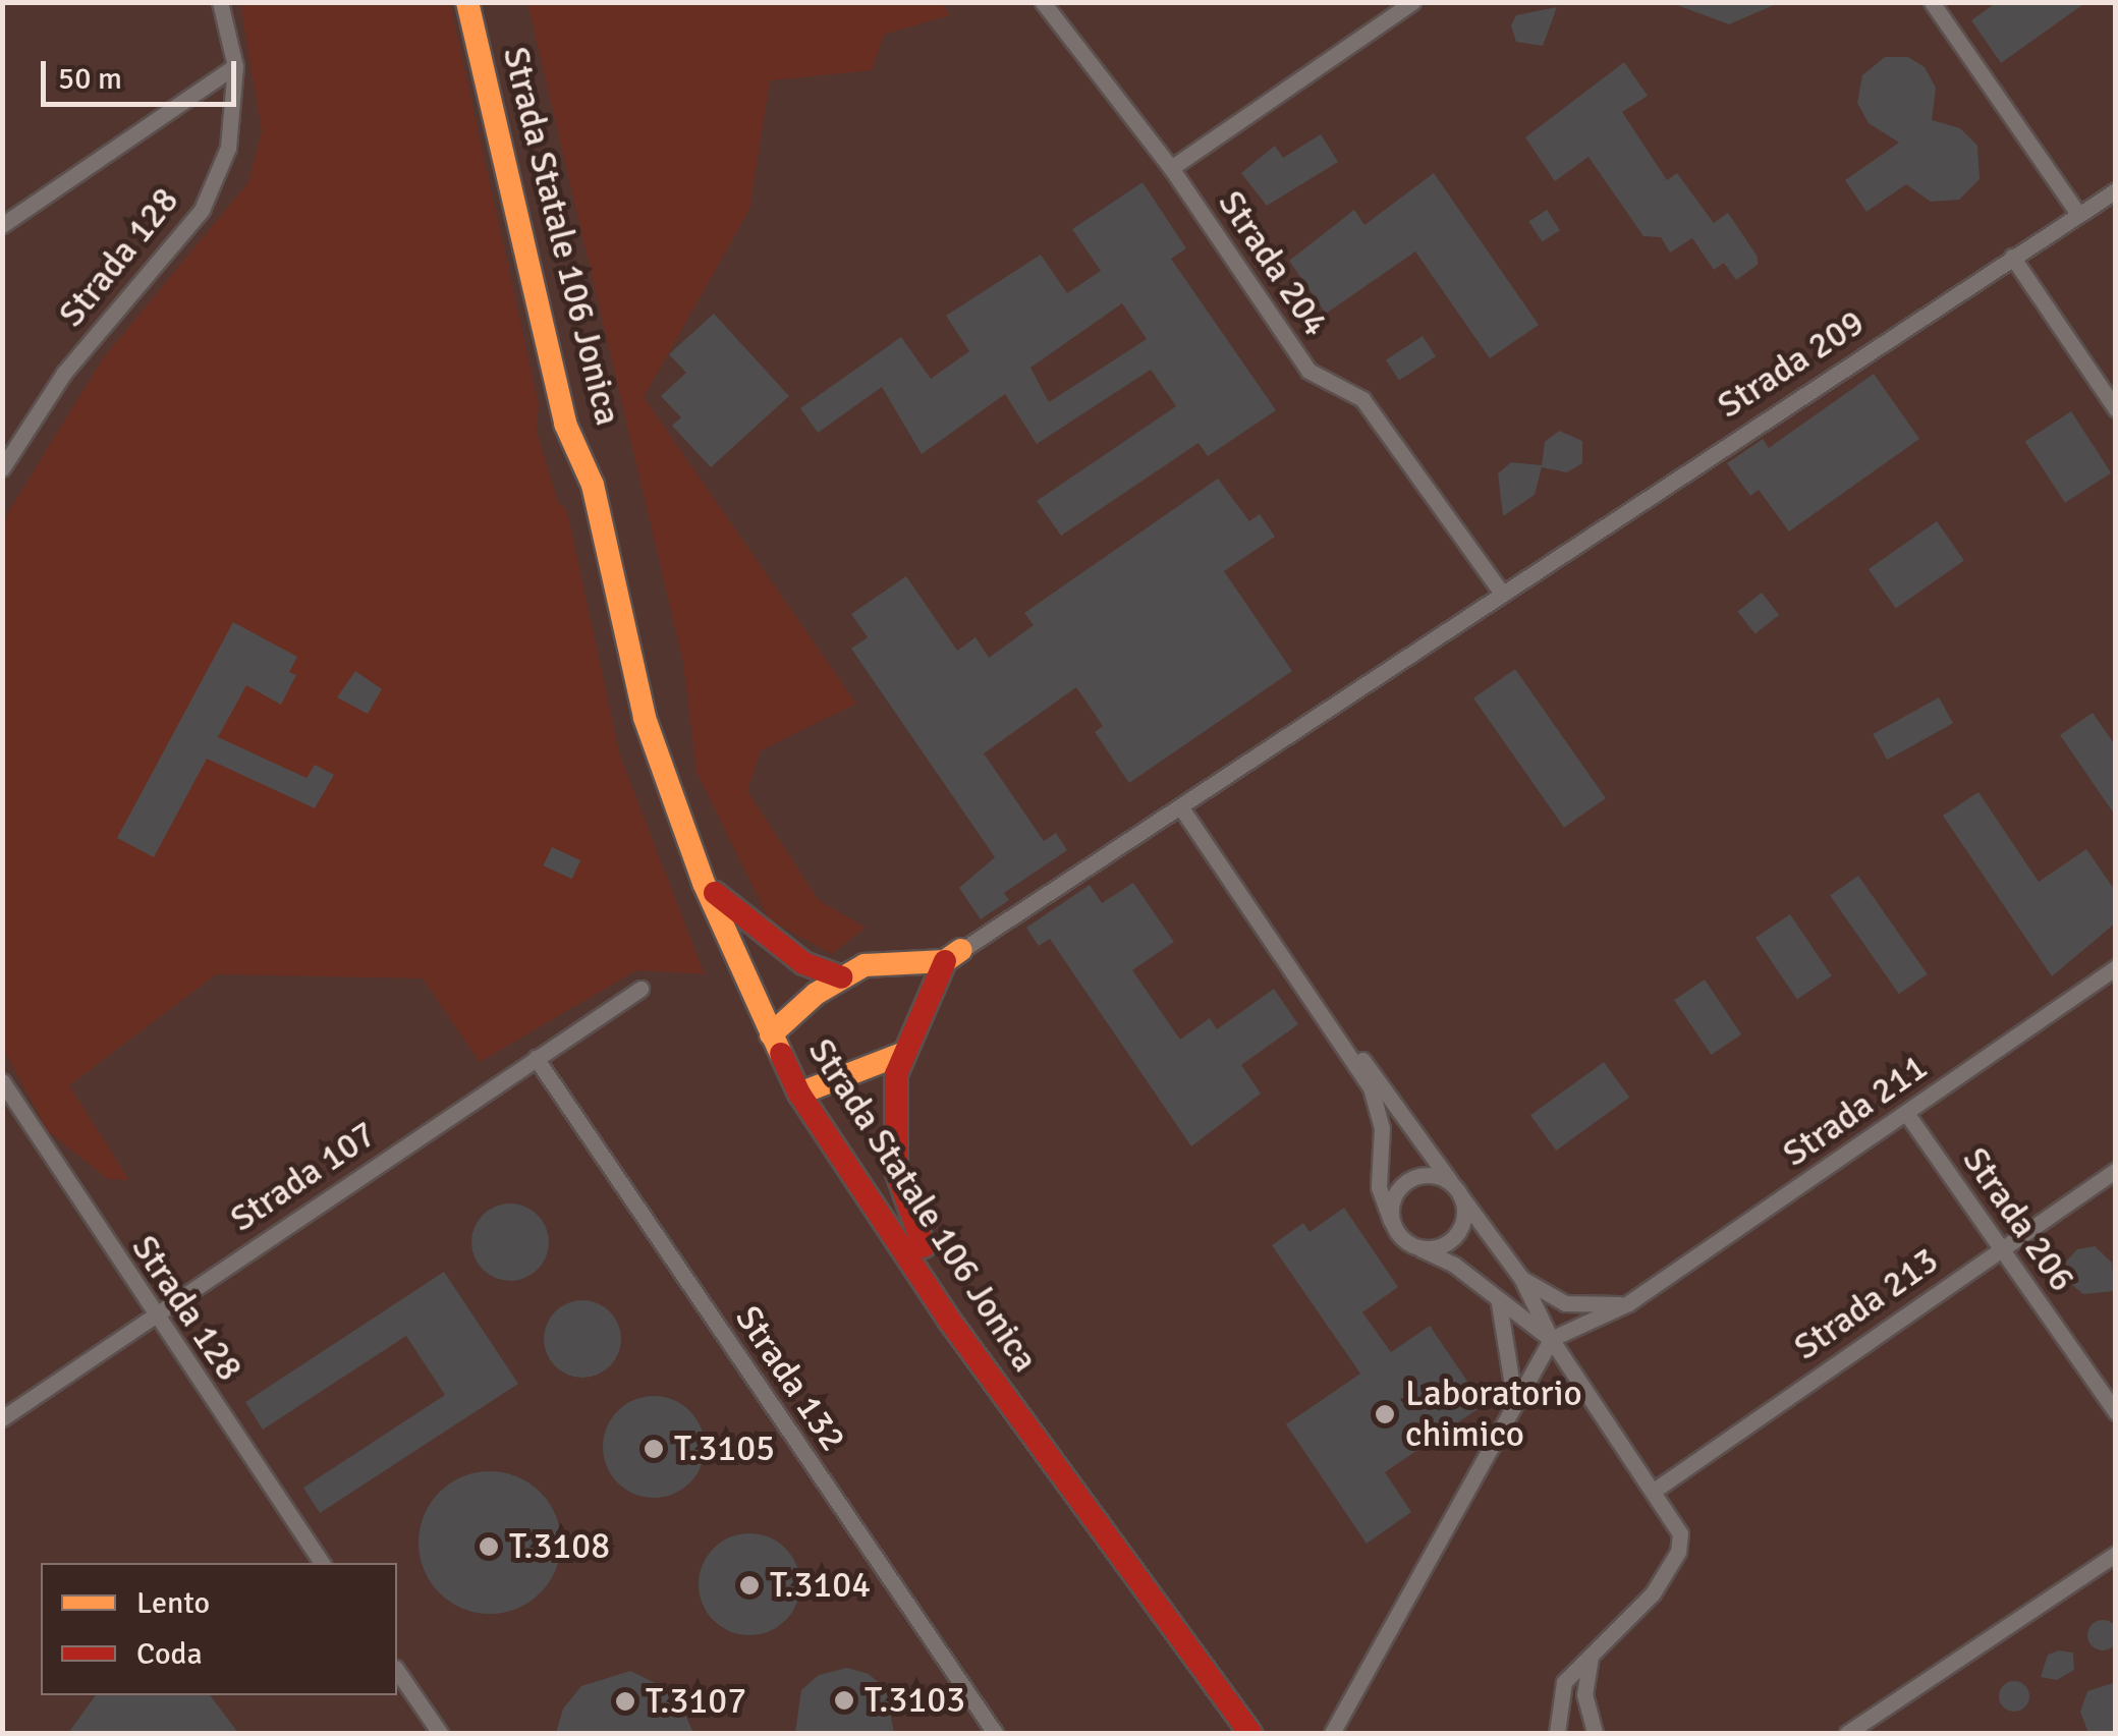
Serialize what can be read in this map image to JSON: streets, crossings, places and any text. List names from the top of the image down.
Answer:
{
  "streets": {
    "main road": ["Strada Statale 106 Jonica"],
    "lane": [
      "Strada 128",
      "Strada 204",
      "Strada 209",
      "Strada 211",
      "Strada 107",
      "Strada 206",
      "Strada 213",
      "Strada 132"
    ]
  },
  "crossings": [
    ["Strada 128", "Strada 107"],
    ["Strada 204", "Strada 209"],
    ["Strada 211", "Strada 206"],
    ["Strada 107", "Strada 132"],
    ["Strada 206", "Strada 213"]
  ],
  "places": [
    "Laboratorio chimico",
    "T.3105",
    "T.3108",
    "T.3104",
    "T.3103",
    "T.3107"
  ],
  "legend": ["Lento", "Coda"],
  "scale_bar": "50 m"
}
